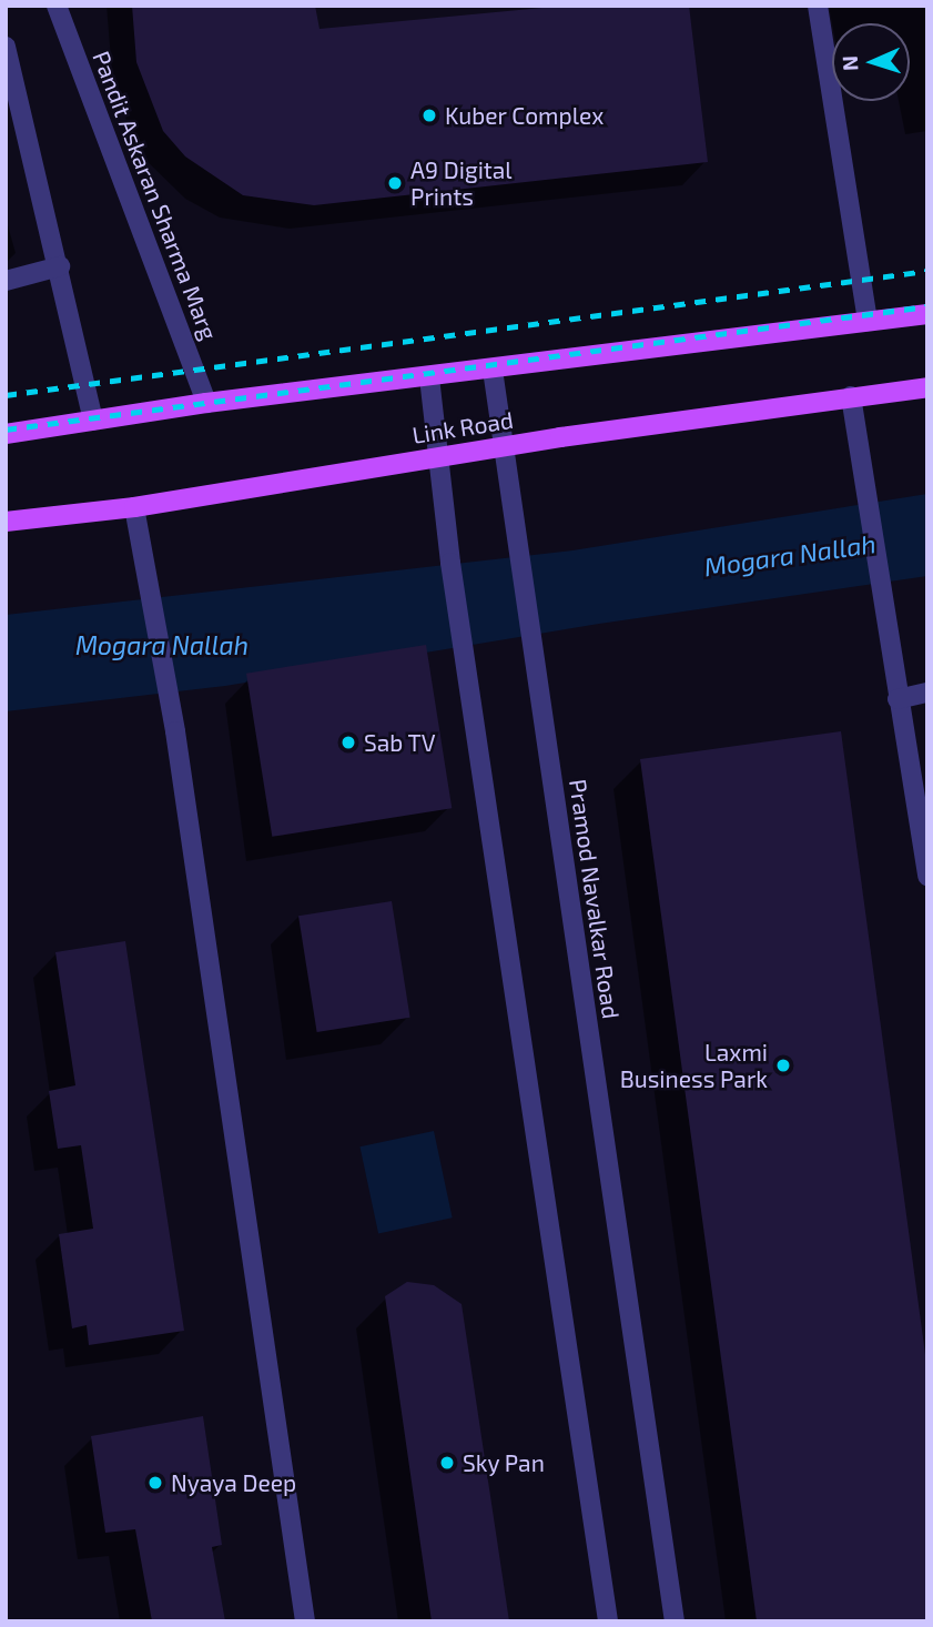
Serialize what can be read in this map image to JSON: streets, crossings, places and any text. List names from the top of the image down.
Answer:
{
  "streets": {
    "main road": ["Link Road"],
    "street": ["Pandit Askaran Sharma Marg", "Pramod Navalkar Road"]
  },
  "crossings": [
    ["Link Road", "Pramod Navalkar Road"]
  ],
  "water": ["Mogara Nallah"],
  "places": [
    "Kuber Complex",
    "A9 Digital Prints",
    "Sab TV",
    "Laxmi Business Park",
    "Sky Pan",
    "Nyaya Deep"
  ],
  "north": "left"
}
